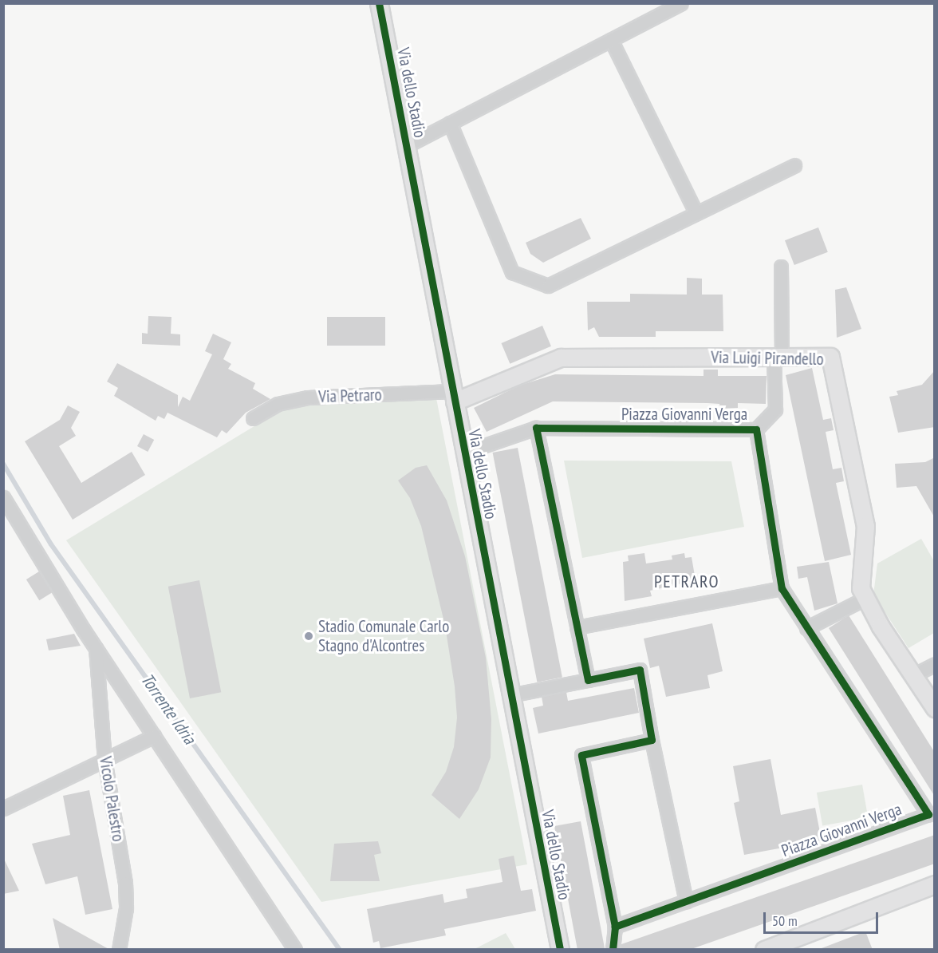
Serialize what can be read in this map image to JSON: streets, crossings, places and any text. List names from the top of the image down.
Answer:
{
  "streets": {
    "street": [
      "Via dello Stadio",
      "Via Luigi Pirandello",
      "Via Petraro",
      "Piazza Giovanni Verga",
      "Vicolo Palestro"
    ]
  },
  "crossings": [
    ["Via dello Stadio", "Via Luigi Pirandello"],
    ["Via dello Stadio", "Via Petraro"],
    ["Via dello Stadio", "Piazza Giovanni Verga"],
    ["Via Luigi Pirandello", "Via Petraro"]
  ],
  "districts": ["PETRARO"],
  "water": ["Torrente Idria"],
  "places": ["Stadio Comunale Carlo Stagno d'Alcontres"],
  "scale_bar": "50 m"
}
